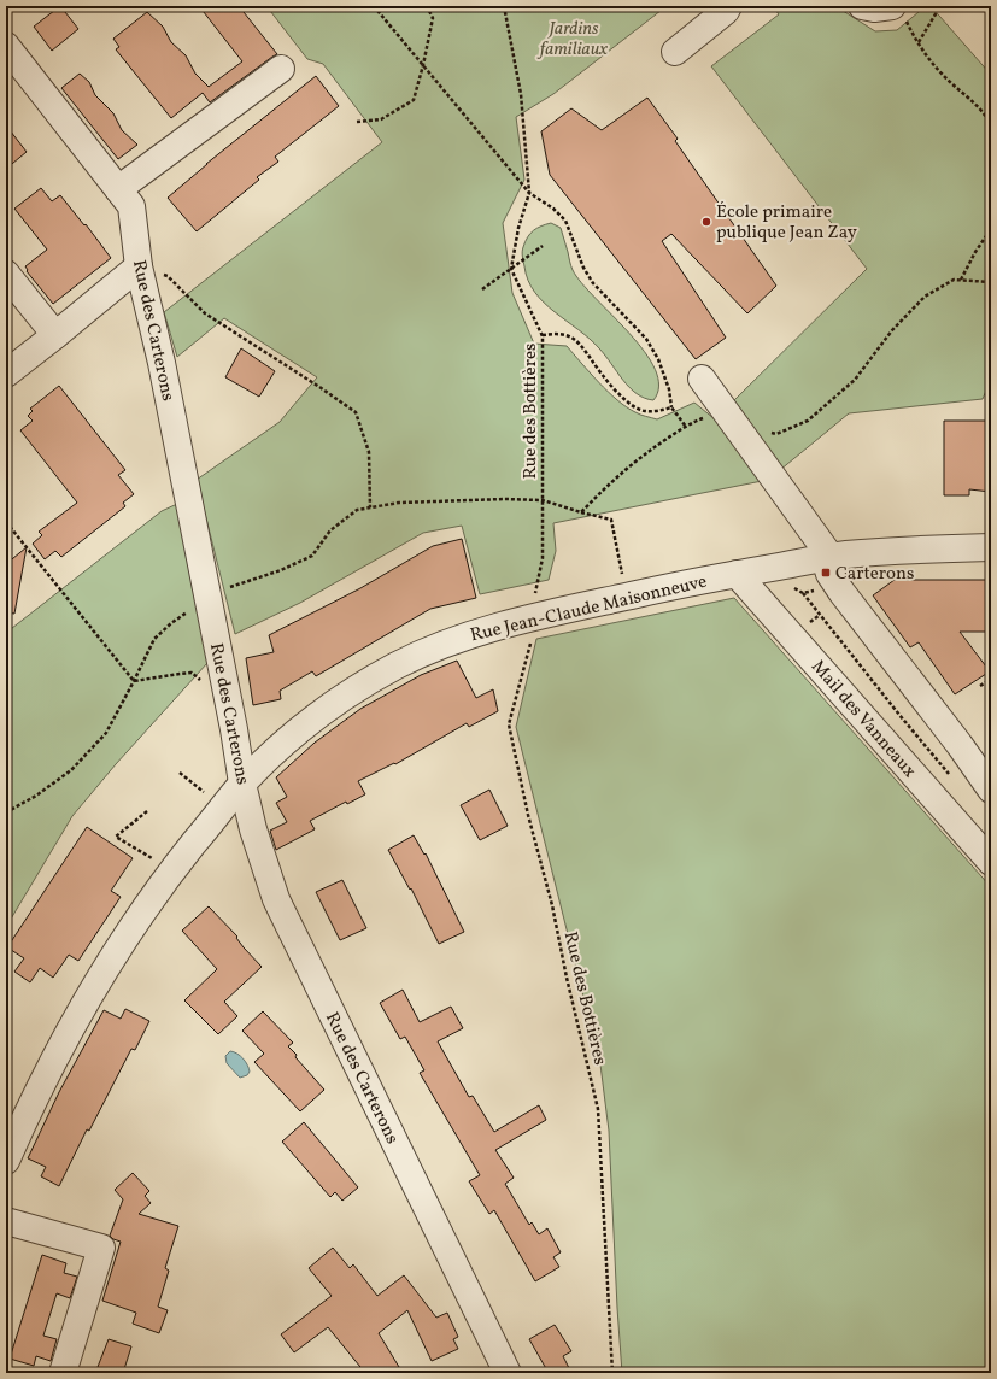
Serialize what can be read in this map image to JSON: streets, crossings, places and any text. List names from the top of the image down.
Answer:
{
  "streets": {
    "street": ["Rue des Carterons", "Rue Jean-Claude Maisonneuve", "Mail des Vanneaux"],
    "path": ["Rue des Bottières"]
  },
  "crossings": [
    ["Rue des Carterons", "Rue Jean-Claude Maisonneuve"],
    ["Rue Jean-Claude Maisonneuve", "Mail des Vanneaux"]
  ],
  "parks": ["Jardins familiaux"],
  "places": {
    "other": ["École primaire publique Jean Zay"],
    "transit": ["Carterons"]
  }
}
